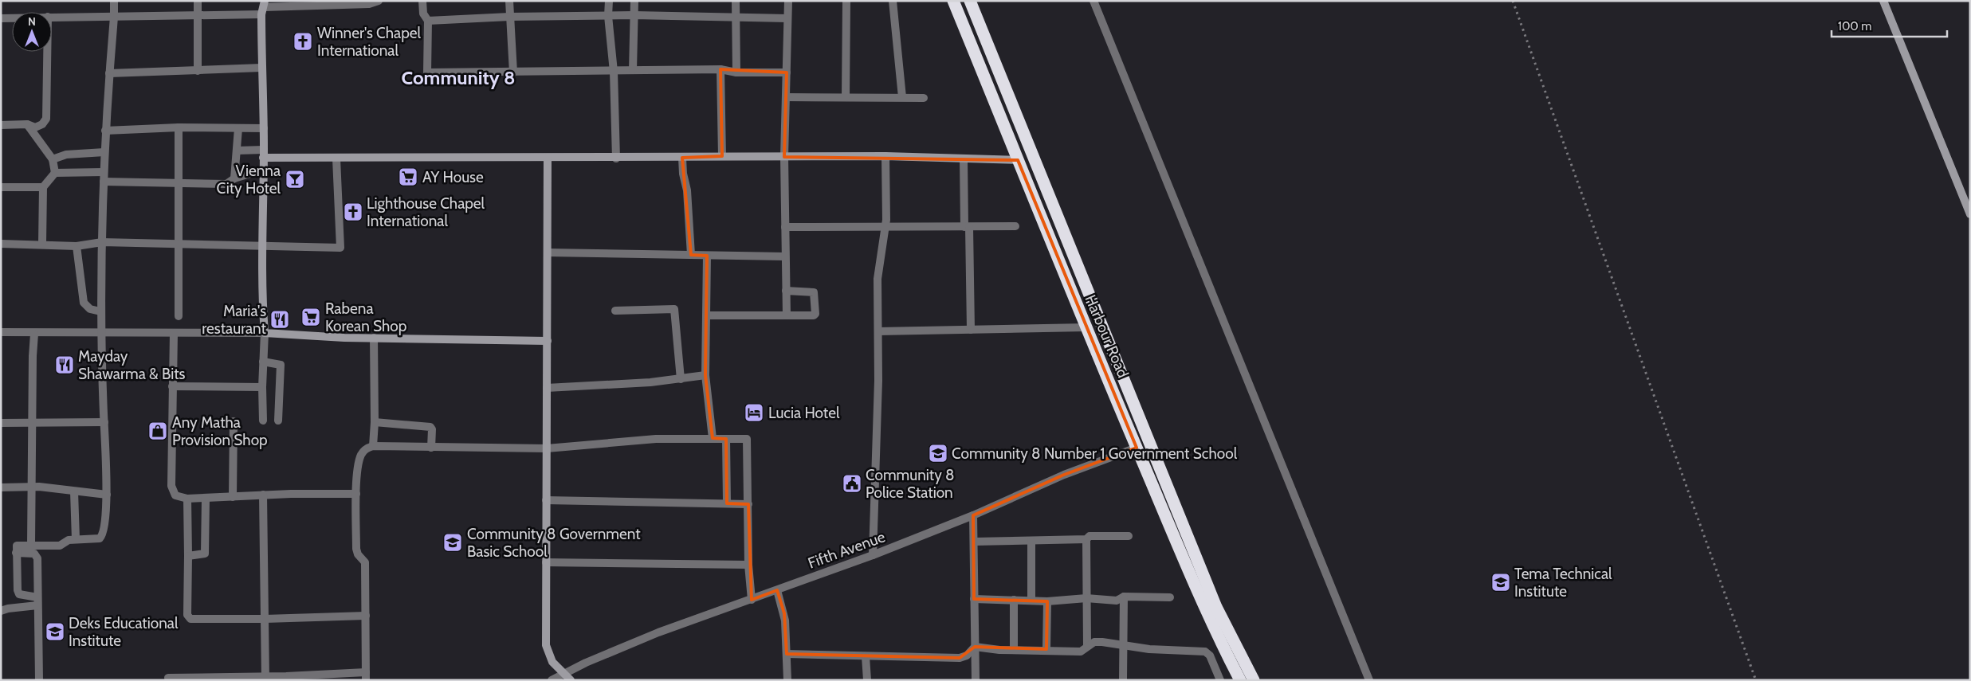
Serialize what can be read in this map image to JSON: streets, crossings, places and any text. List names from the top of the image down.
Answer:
{
  "streets": {
    "highway": ["Harbour Road"],
    "street": ["Fifth Avenue"]
  },
  "crossings": [
    ["Harbour Road", "Fifth Avenue"]
  ],
  "districts": ["Community 8"],
  "places": {
    "church": ["Winner's Chapel International", "Lighthouse Chapel International"],
    "supermarket": ["AY House", "Rabena Korean Shop"],
    "bar": ["Vienna City Hotel"],
    "restaurant": ["Maria's restaurant", "Mayday Shawarma & Bits"],
    "hotel": ["Lucia Hotel"],
    "shop": ["Any Matha Provision Shop"],
    "school or university": [
      "Community 8 Number 1 Government School",
      "Community 8 Government Basic School",
      "Tema Technical Institute",
      "Deks Educational Institute"
    ],
    "public building": ["Community 8 Police Station"]
  },
  "scale_bar": "100 m",
  "north": "top"
}
